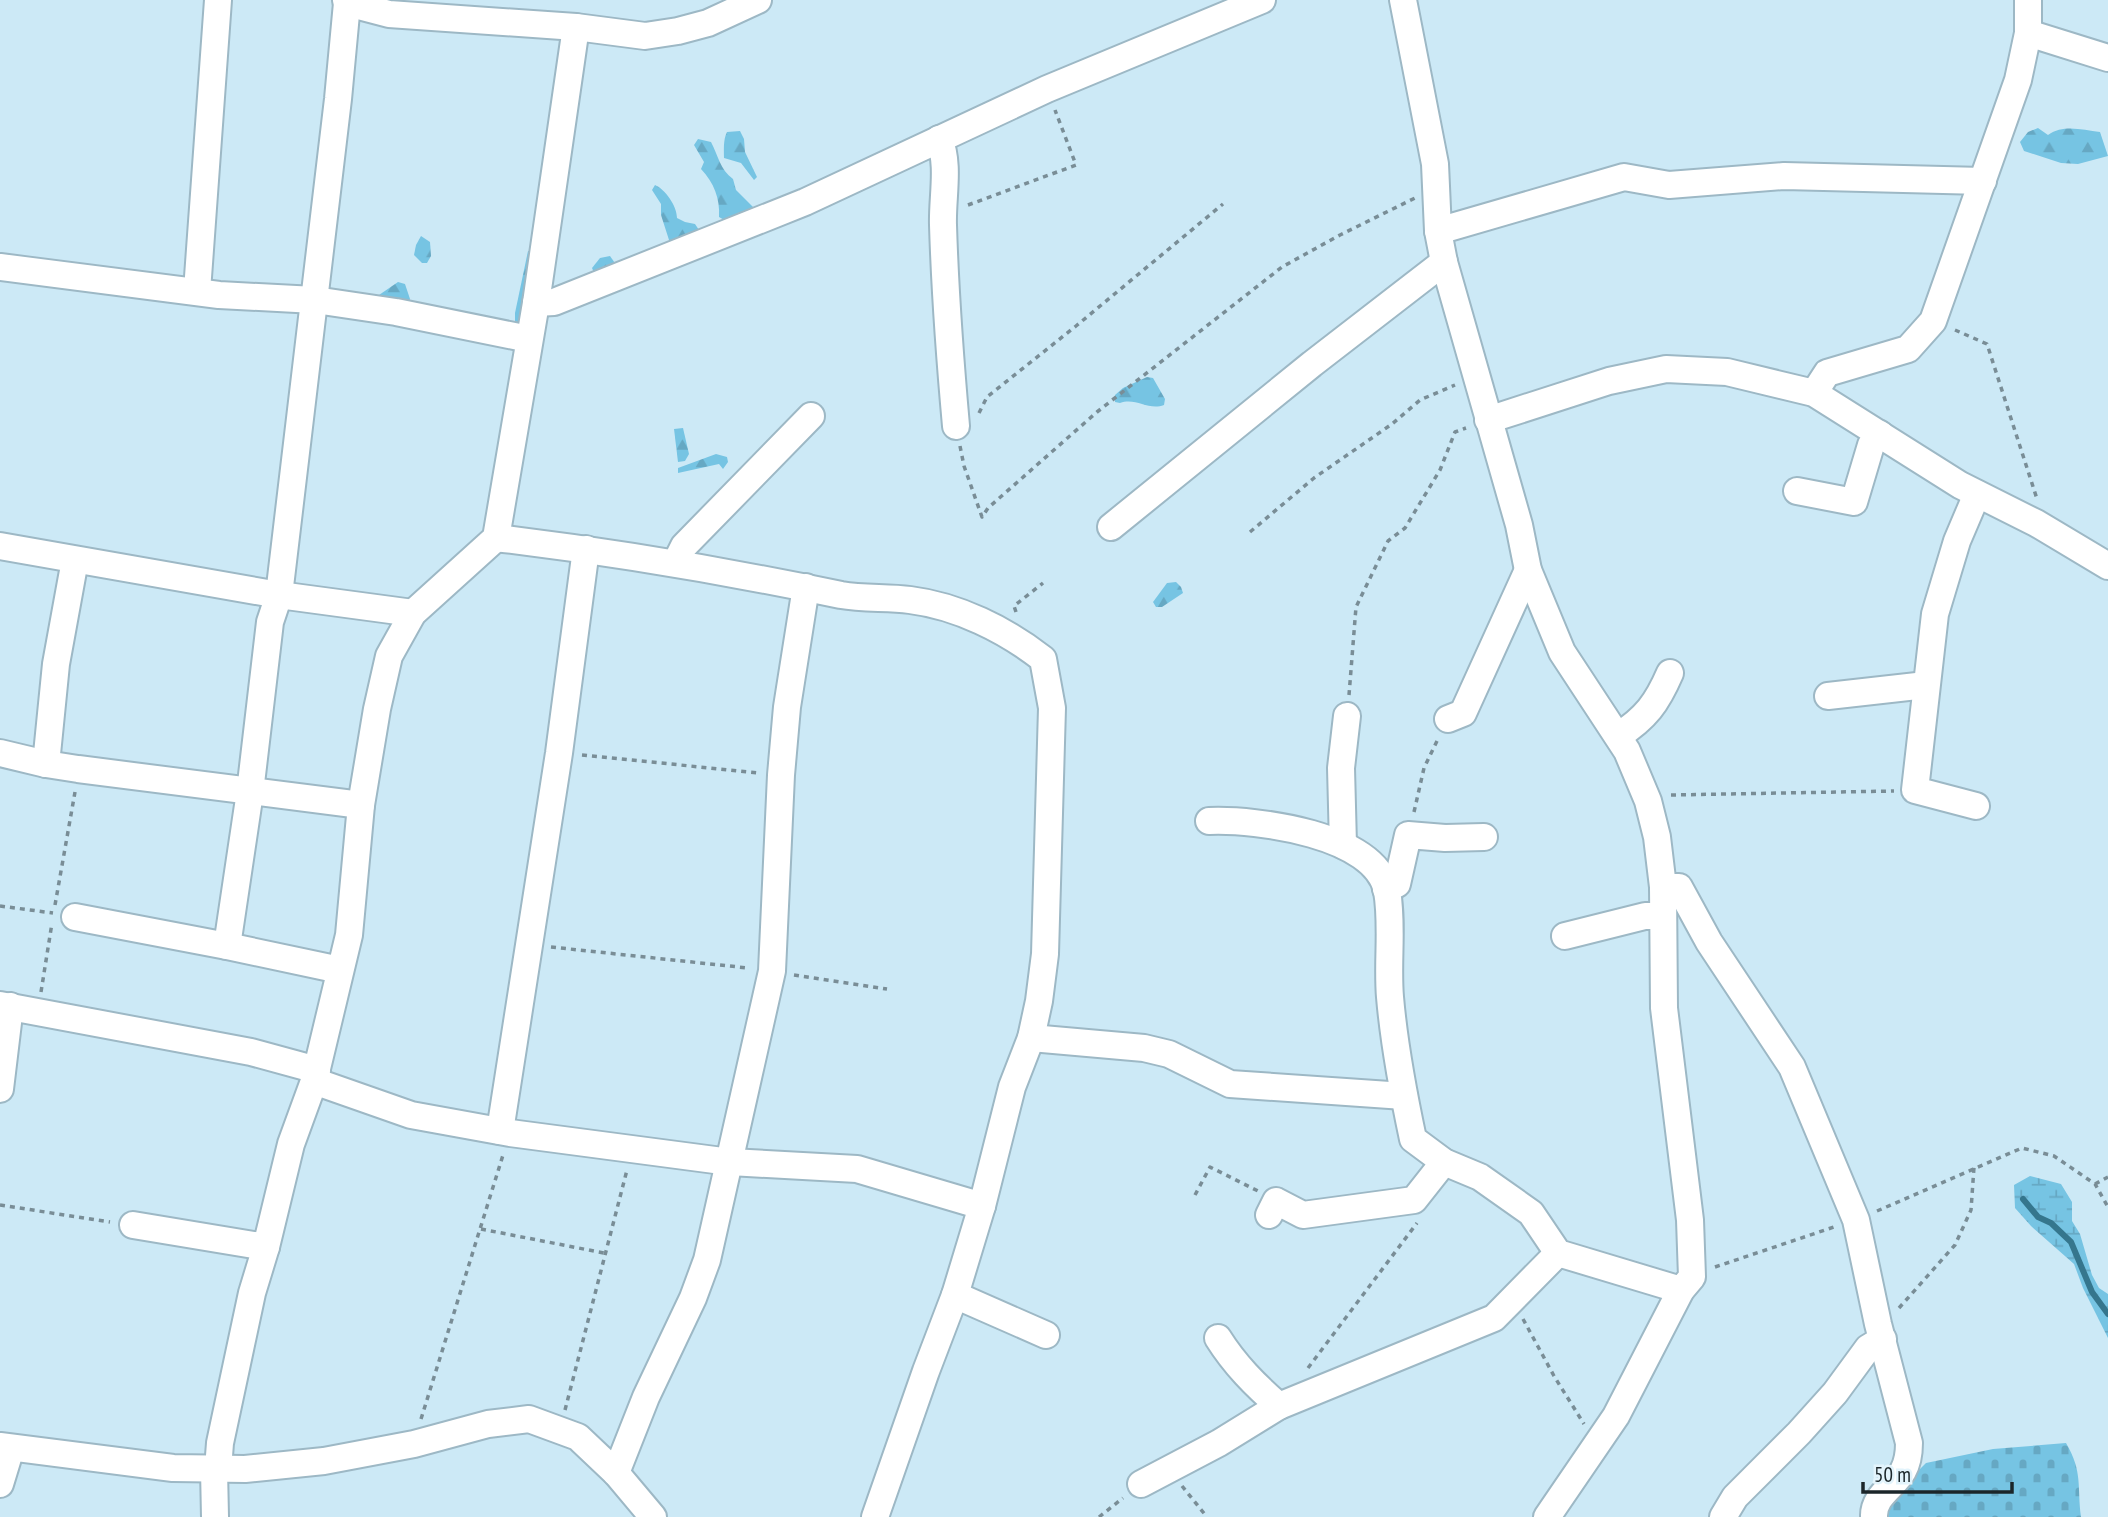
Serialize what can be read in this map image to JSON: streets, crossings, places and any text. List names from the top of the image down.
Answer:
{
  "scale_bar": "50 m"
}
